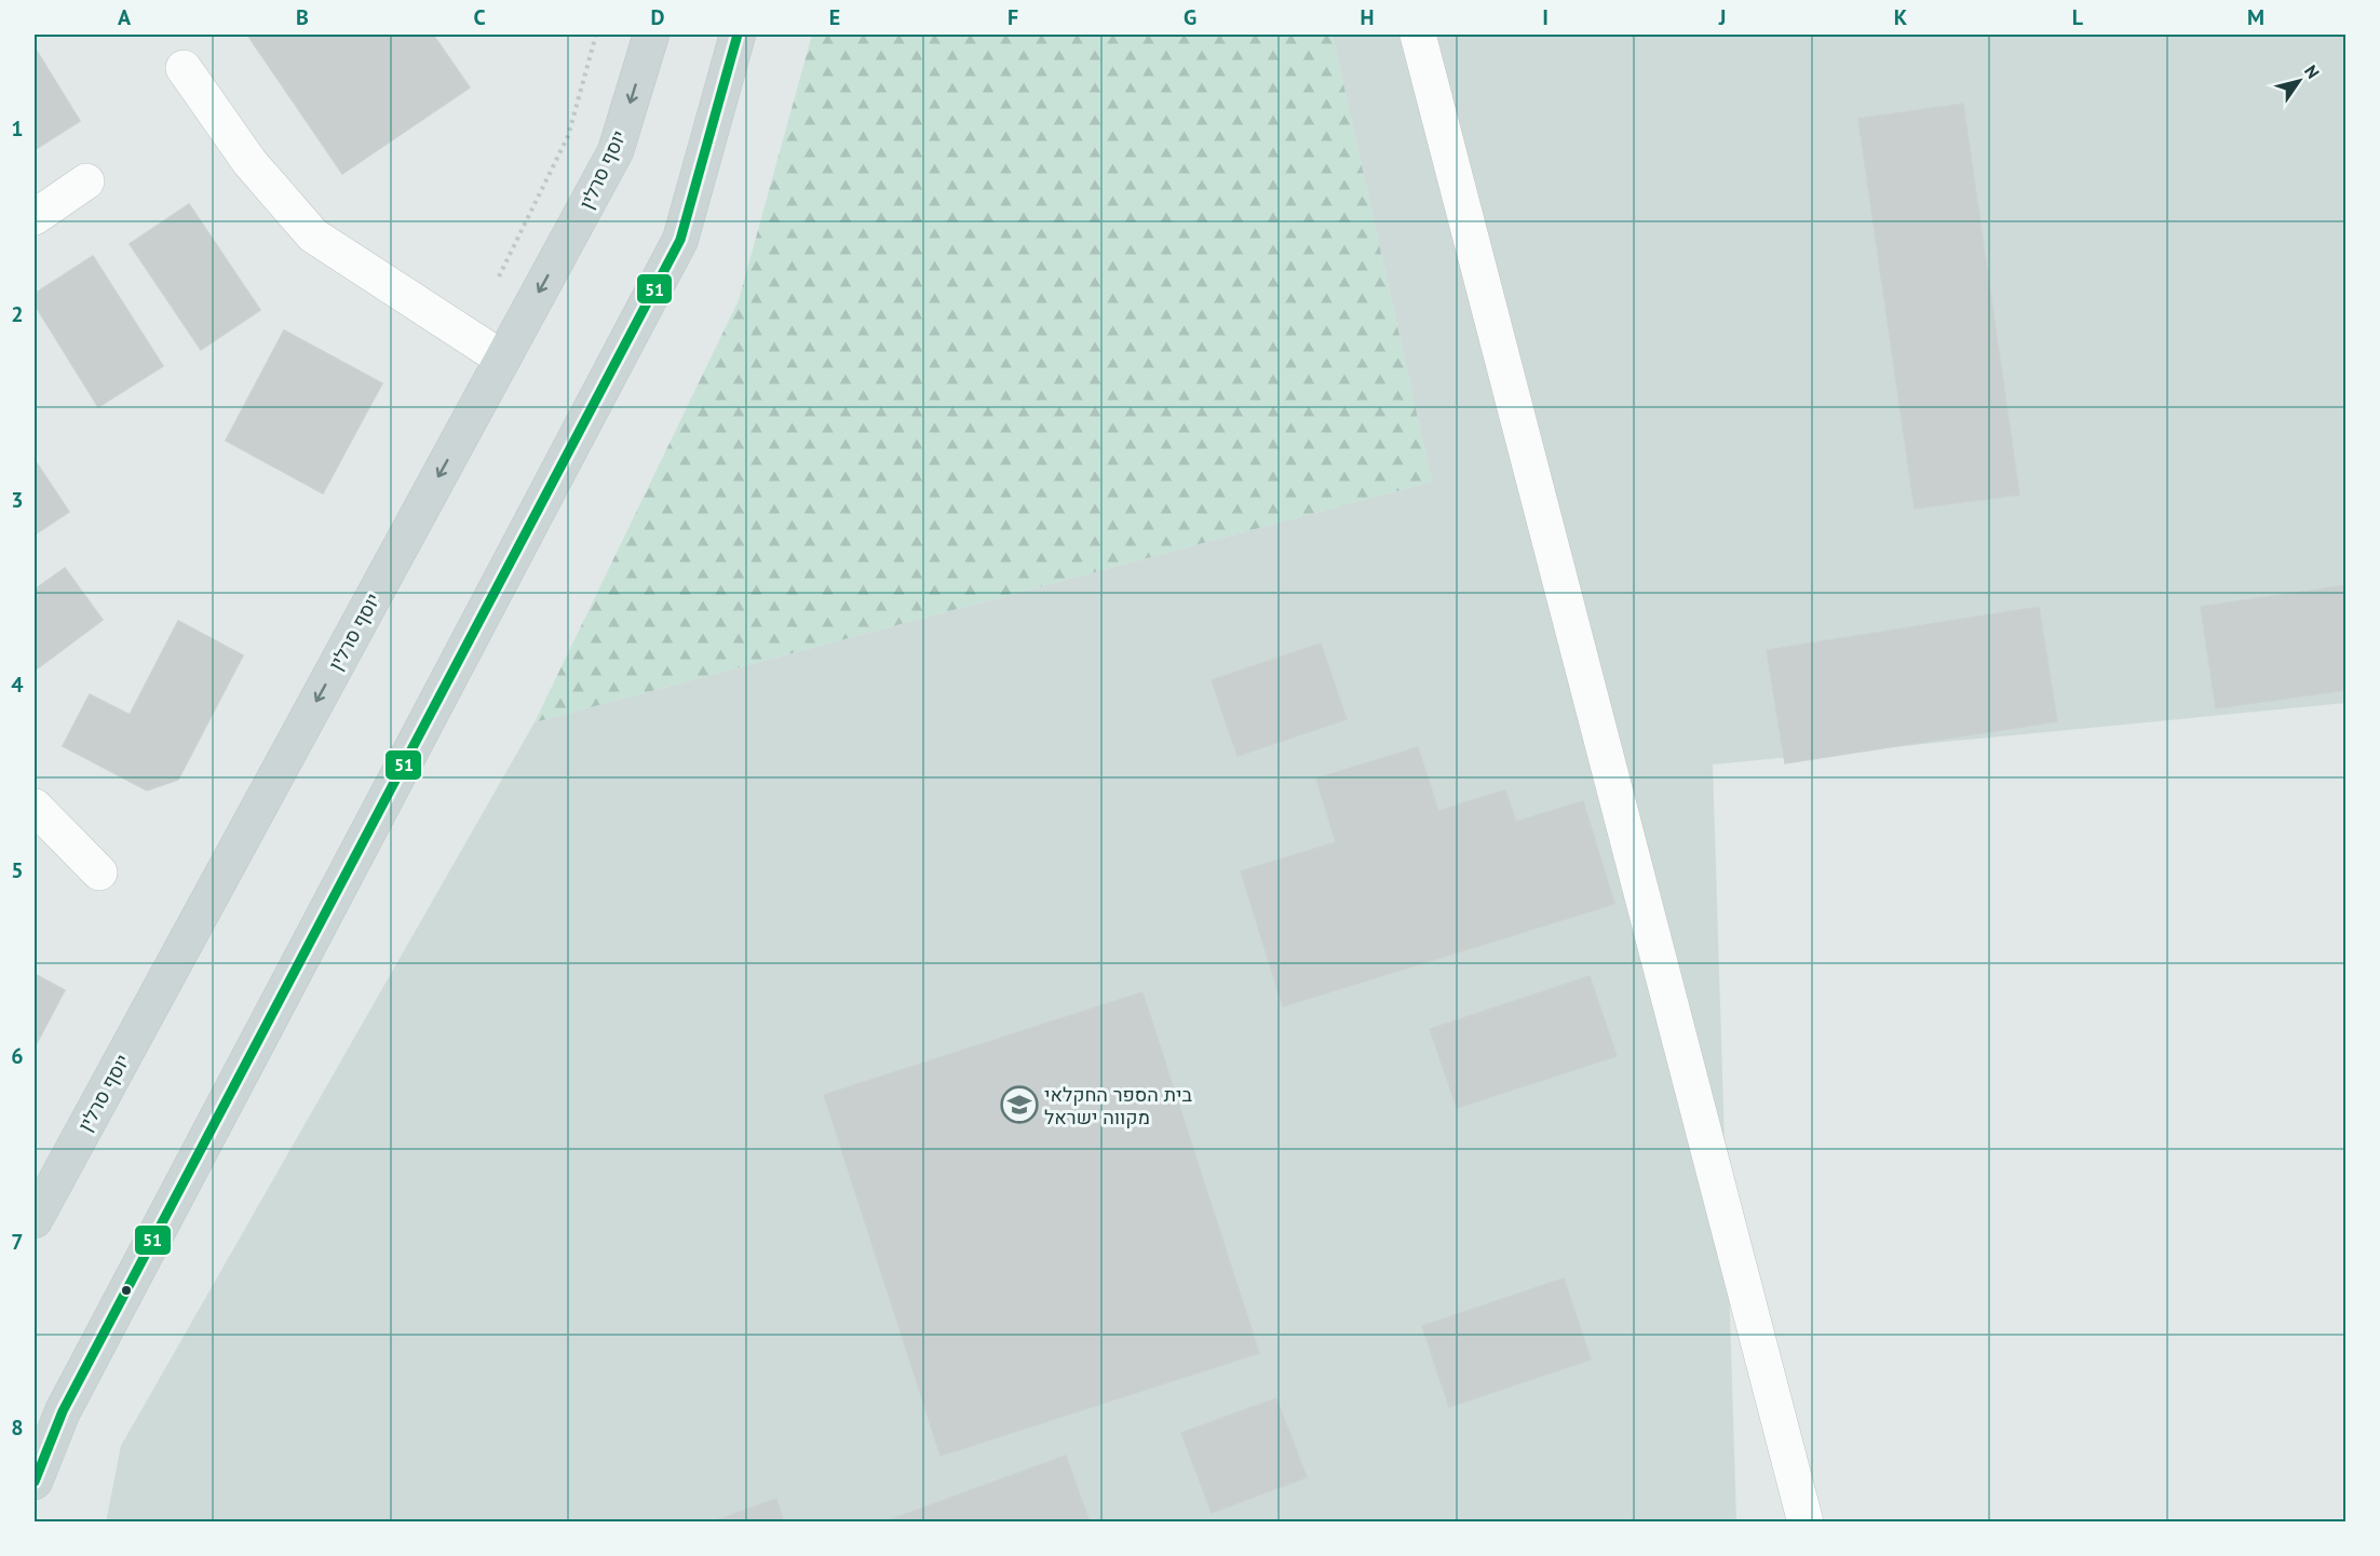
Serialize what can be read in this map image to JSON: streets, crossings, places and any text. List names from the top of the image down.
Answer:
{
  "streets": {
    "main road": ["יוסף סרלין"]
  },
  "places": {
    "school or university": ["בית הספר החקלאי מקווה ישראל"]
  },
  "lines": ["transit line 51"],
  "north": "top right",
  "grid": {
    "columns": [
      "A",
      "B",
      "C",
      "D",
      "E",
      "F",
      "G",
      "H",
      "I",
      "J",
      "K",
      "L",
      "M"
    ],
    "rows": [
      "1",
      "2",
      "3",
      "4",
      "5",
      "6",
      "7",
      "8"
    ]
  }
}
